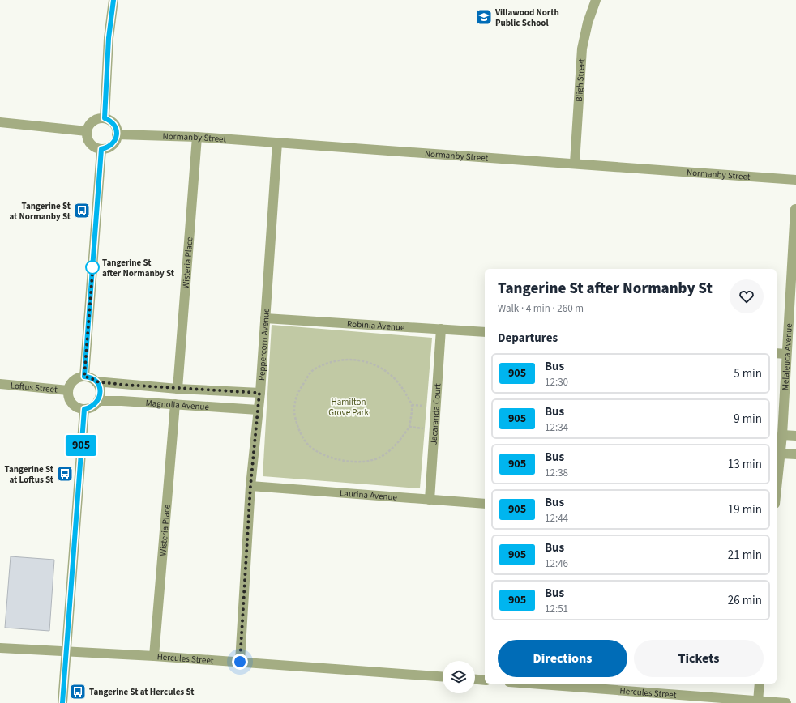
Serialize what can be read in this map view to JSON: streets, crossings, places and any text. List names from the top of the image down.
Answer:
{
  "streets": {
    "street": [
      "Bligh Street",
      "Normanby Street",
      "Wisteria Place",
      "Robinia Avenue",
      "Peppercorn Avenue",
      "Melaleuca Avenue",
      "Loftus Street",
      "Magnolia Avenue",
      "Jacaranda Court",
      "Laurina Avenue",
      "Hercules Street"
    ]
  },
  "crossings": [
    ["Bligh Street", "Normanby Street"],
    ["Normanby Street", "Wisteria Place"],
    ["Normanby Street", "Peppercorn Avenue"],
    ["Wisteria Place", "Magnolia Avenue"],
    ["Wisteria Place", "Hercules Street"],
    ["Robinia Avenue", "Peppercorn Avenue"],
    ["Robinia Avenue", "Jacaranda Court"],
    ["Peppercorn Avenue", "Magnolia Avenue"],
    ["Peppercorn Avenue", "Laurina Avenue"],
    ["Peppercorn Avenue", "Hercules Street"],
    ["Loftus Street", "Magnolia Avenue"],
    ["Jacaranda Court", "Laurina Avenue"]
  ],
  "parks": ["Hamilton Grove Park"],
  "places": {
    "school or university": ["Villawood North Public School"],
    "bus stop": ["Tangerine St at Normanby St", "Tangerine St at Loftus St", "Tangerine St at Hercules St"],
    "other": ["Tangerine St after Normanby St"]
  },
  "lines": ["bus line 905"],
  "page": {
    "on_map": "905",
    "heading": [
      ["Tangerine St after Normanby St", "Walk · 4 min · 260 m"],
      "Departures"
    ],
    "list": [
      {
        "mark": "905",
        "name": "Bus",
        "note": "12:30",
        "value": "5 min"
      },
      {
        "mark": "905",
        "name": "Bus",
        "note": "12:34",
        "value": "9 min"
      },
      {
        "mark": "905",
        "name": "Bus",
        "note": "12:38",
        "value": "13 min"
      },
      {
        "mark": "905",
        "name": "Bus",
        "note": "12:44",
        "value": "19 min"
      },
      {
        "mark": "905",
        "name": "Bus",
        "note": "12:46",
        "value": "21 min"
      },
      {
        "mark": "905",
        "name": "Bus",
        "note": "12:51",
        "value": "26 min"
      }
    ],
    "buttons": ["Directions", "Tickets"]
  }
}
